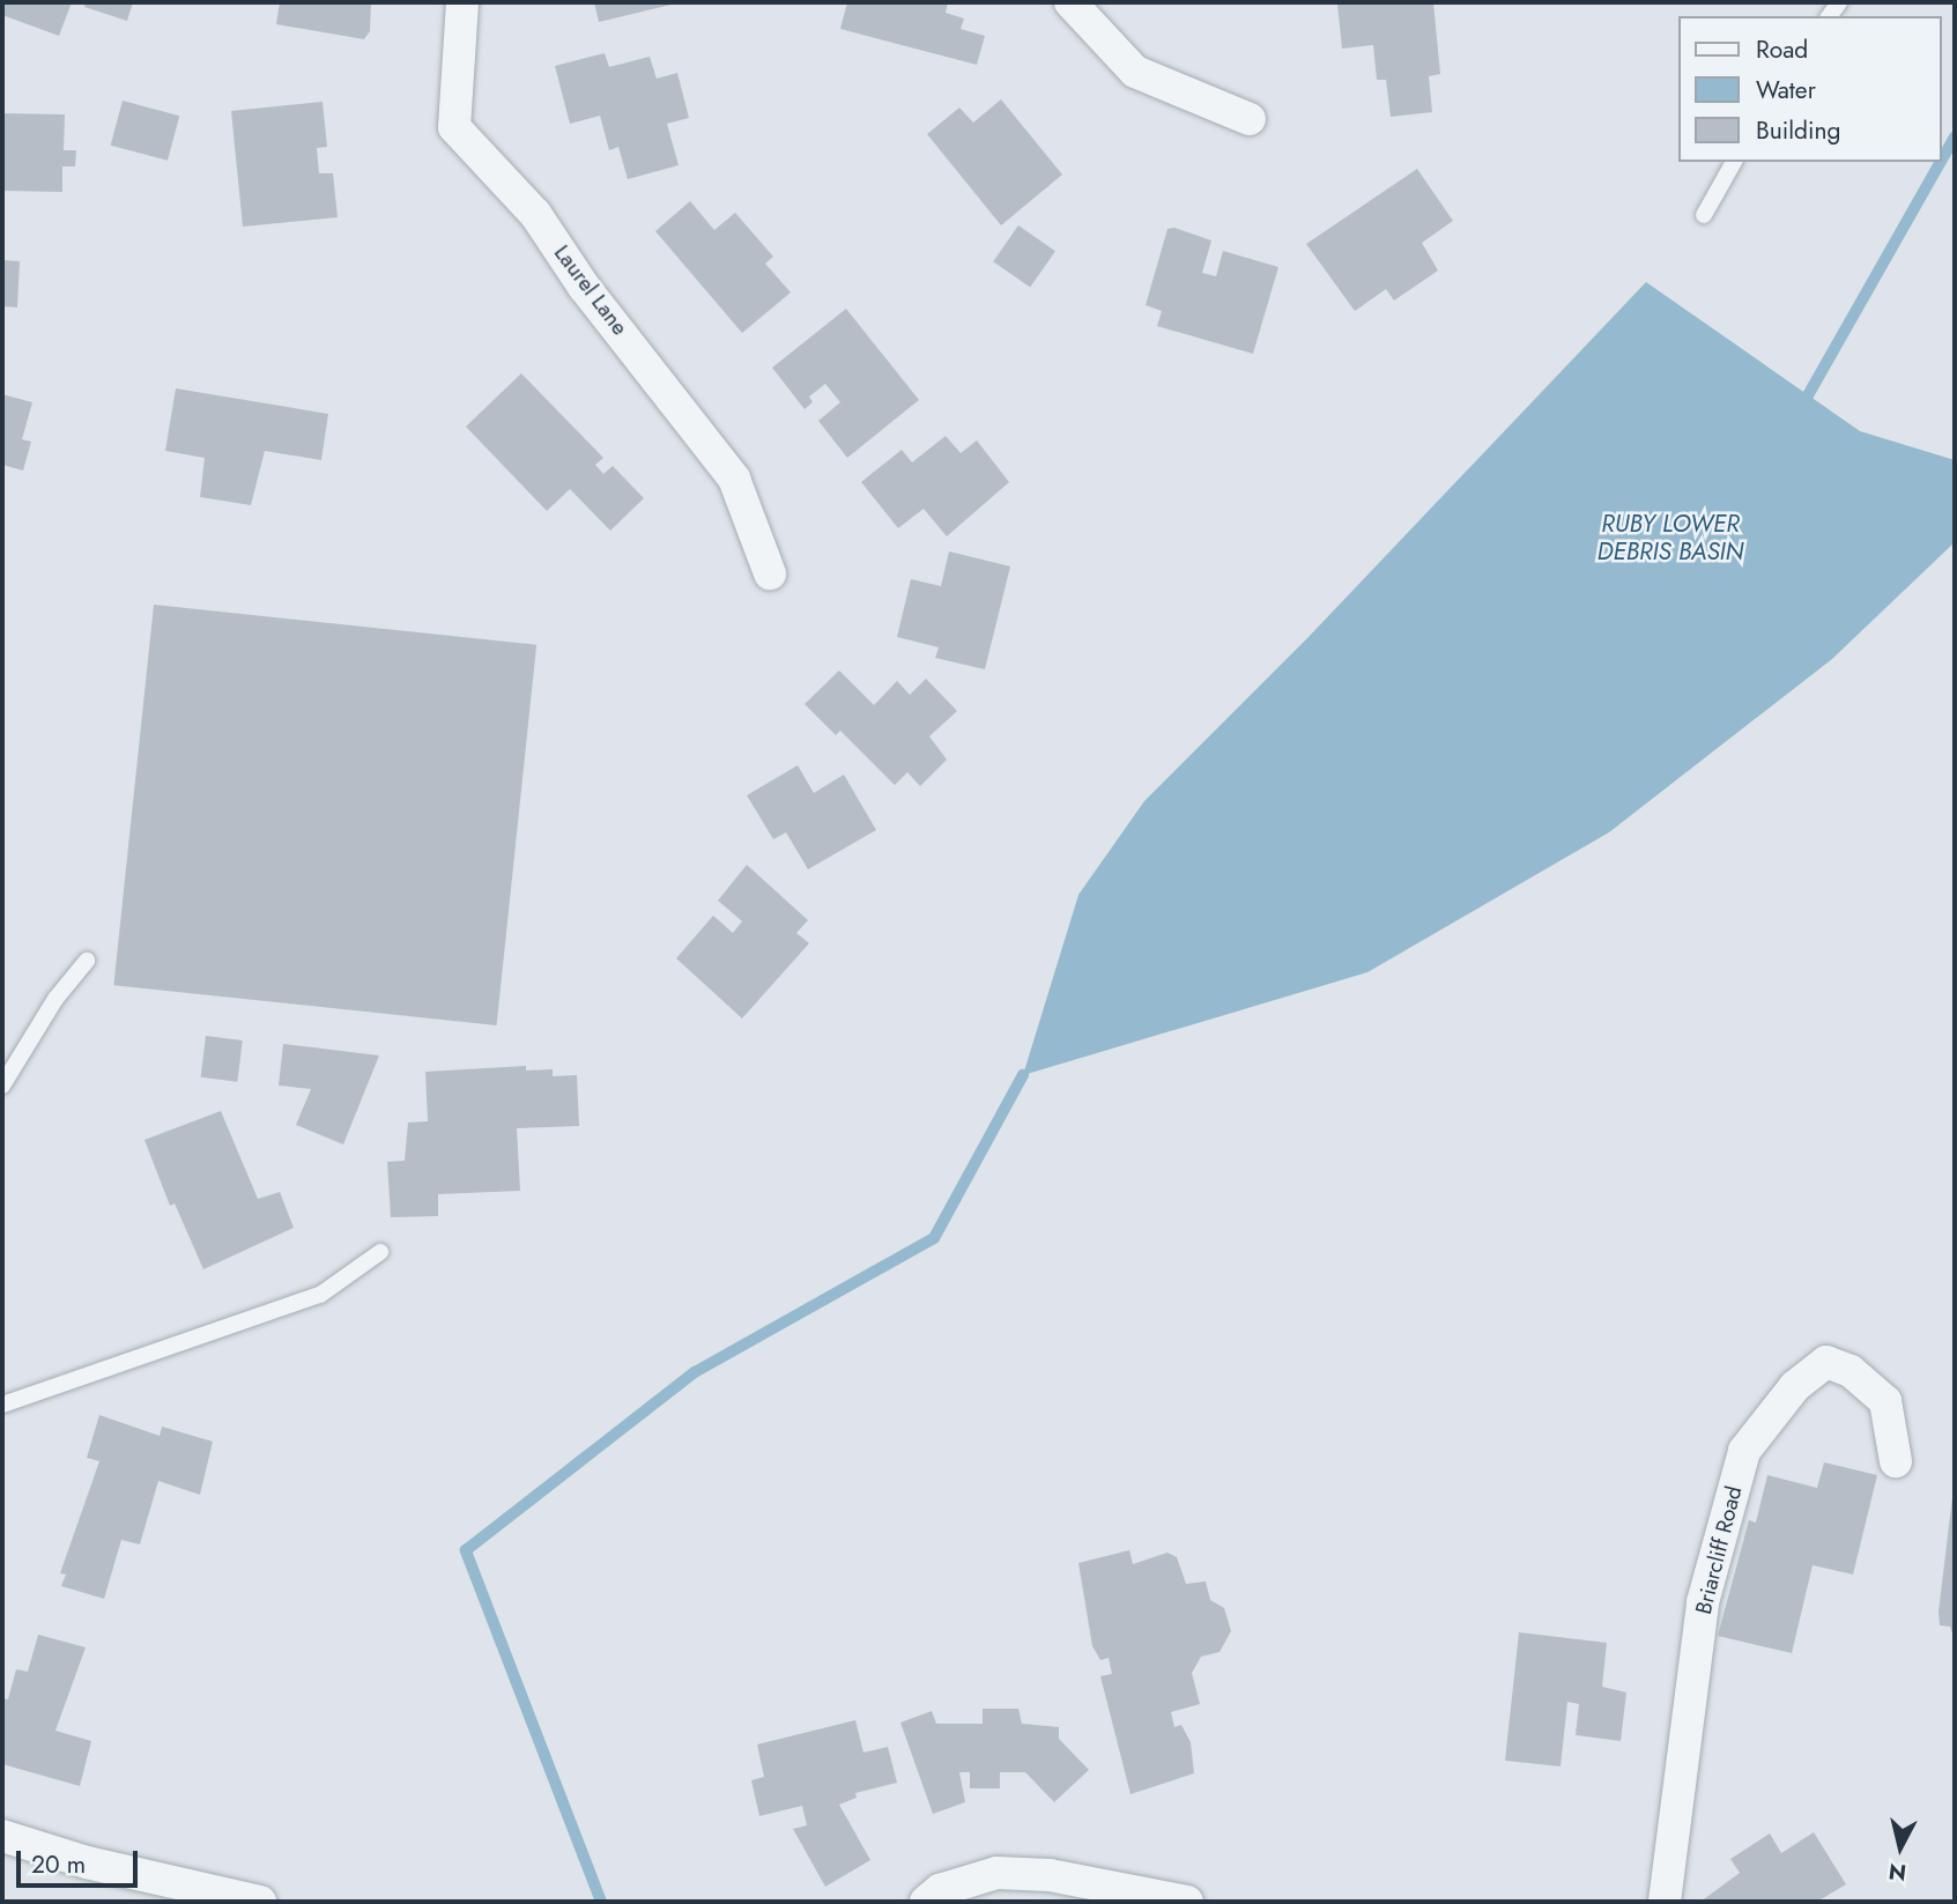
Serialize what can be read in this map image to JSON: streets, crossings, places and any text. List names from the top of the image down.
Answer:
{
  "streets": {
    "street": ["Laurel Lane", "Briarcliff Road"]
  },
  "water": ["RUBY LOWER DEBRIS BASIN"],
  "legend": ["Road", "Water", "Building"],
  "scale_bar": "20 m",
  "north": "bottom"
}
